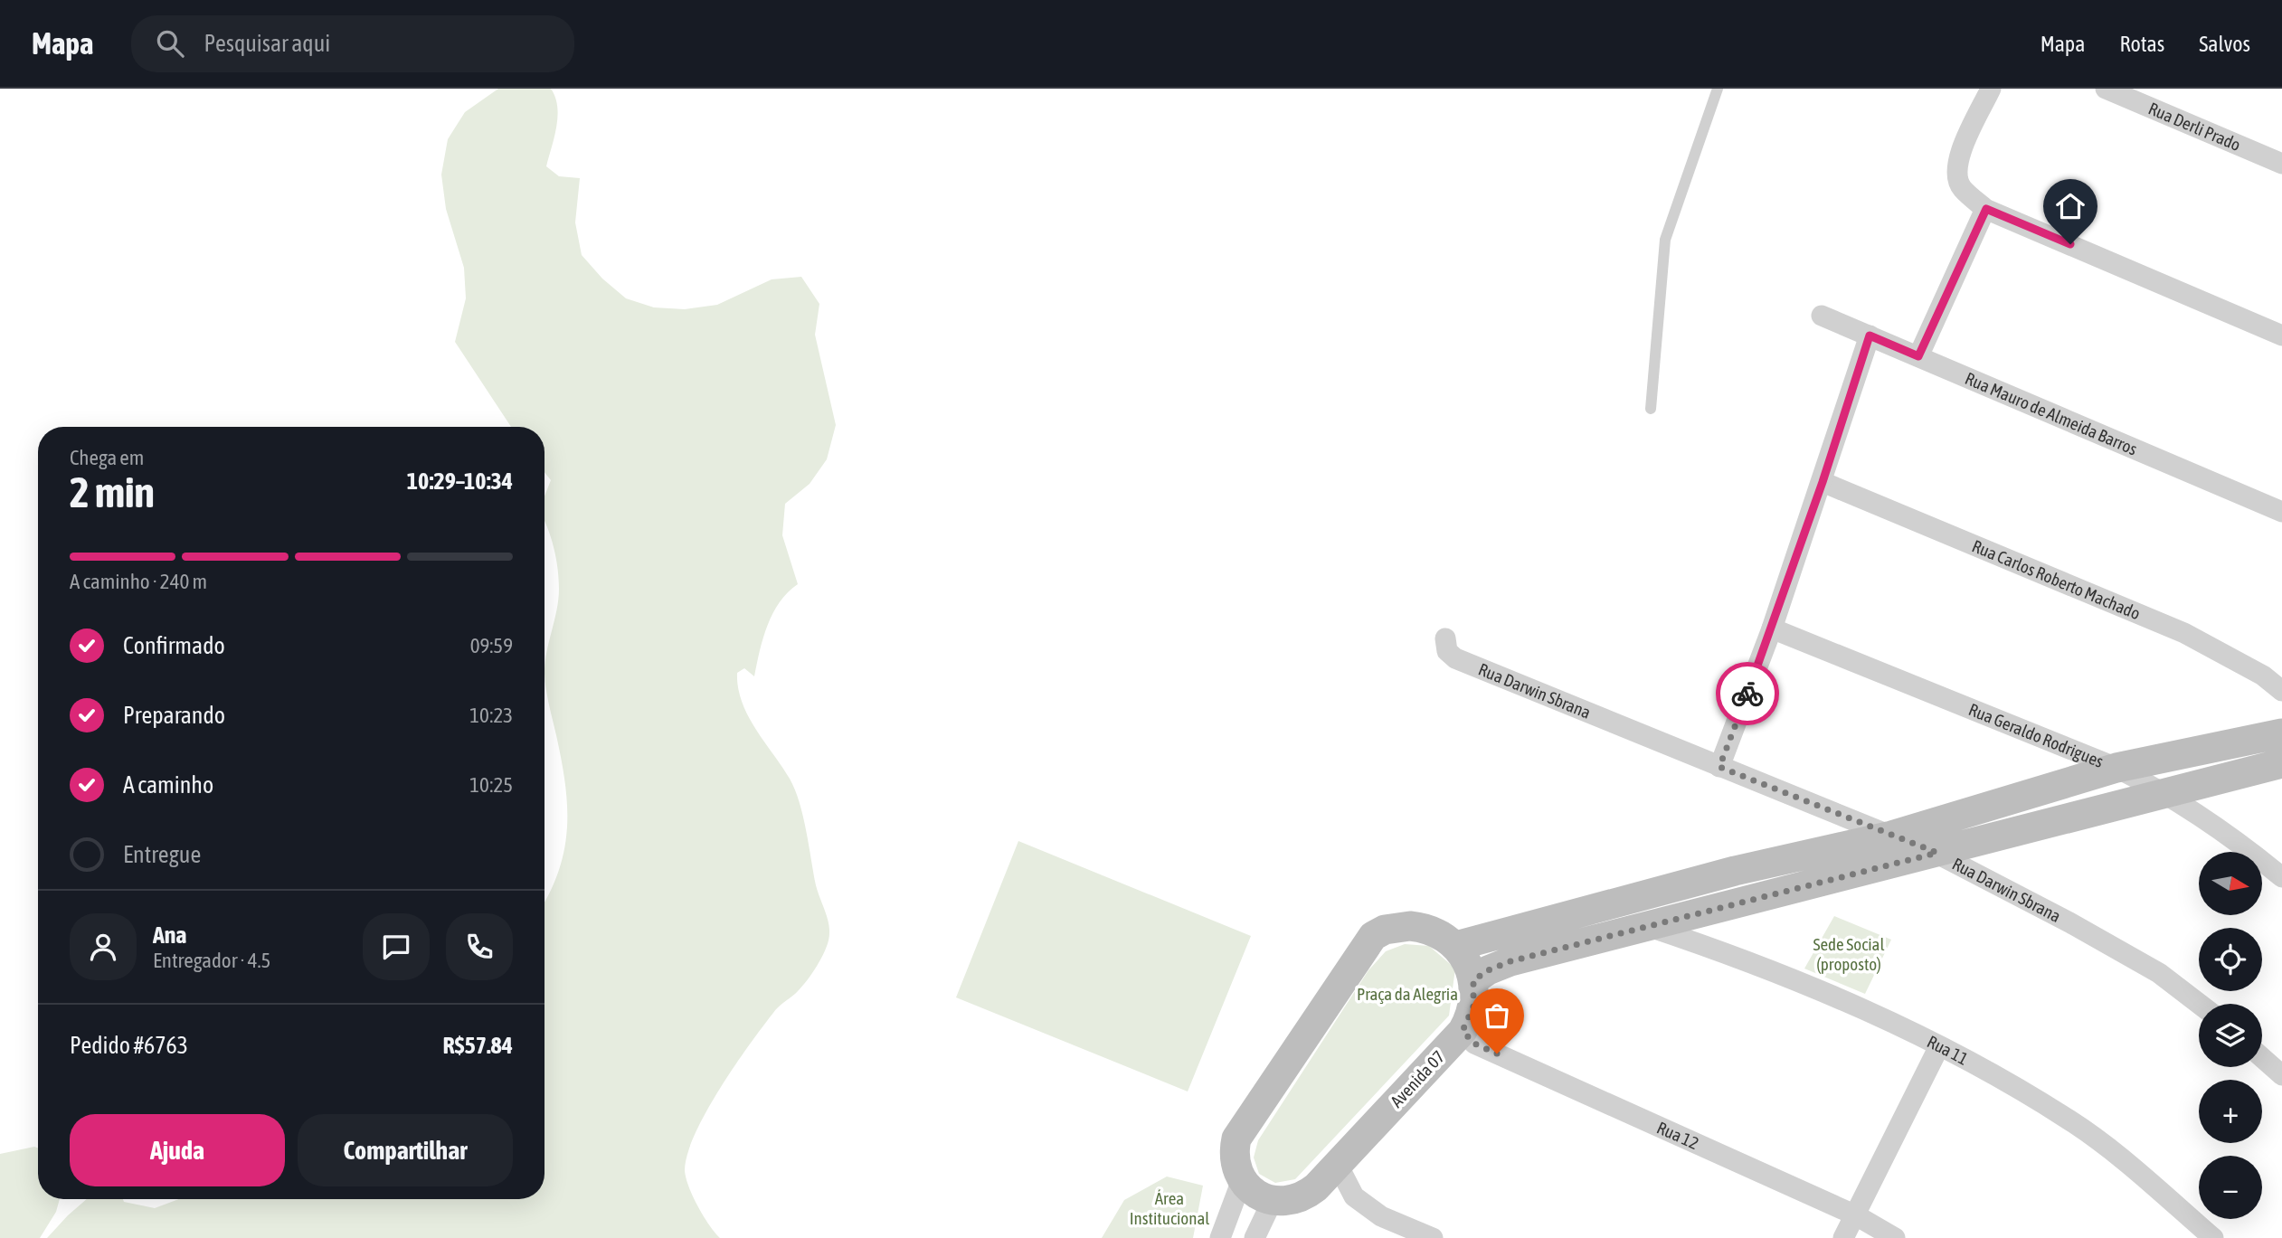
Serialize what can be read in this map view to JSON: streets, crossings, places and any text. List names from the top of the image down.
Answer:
{
  "streets": {
    "street": [
      "Rua Derli Prado",
      "Rua Mauro de Almeida Barros",
      "Rua Carlos Roberto Machado",
      "Rua Darwin Sbrana",
      "Rua Geraldo Rodrigues",
      "Rua 11",
      "Avenida 07",
      "Rua 12"
    ]
  },
  "crossings": [
    ["Avenida 07", "Rua 12"]
  ],
  "parks": ["Sede Social (proposto)", "Praça da Alegria", "Área Institucional"],
  "north": "right",
  "page": {
    "header": "Mapa",
    "search": "Pesquisar aqui",
    "nav": ["Mapa", "Rotas", "Salvos"],
    "heading": ["2 min", "Chega em", "10:29–10:34"],
    "panel": [
      "Ana",
      "Entregador · 4.5",
      "Pedido #6763",
      "R$57.84"
    ],
    "bar": "A caminho · 240 m",
    "list": [
      ["Confirmado", "09:59"],
      ["Preparando", "10:23"],
      ["A caminho", "10:25"],
      "Entregue"
    ],
    "map_buttons": ["+", "−"],
    "buttons": ["Ajuda", "Compartilhar"]
  }
}
